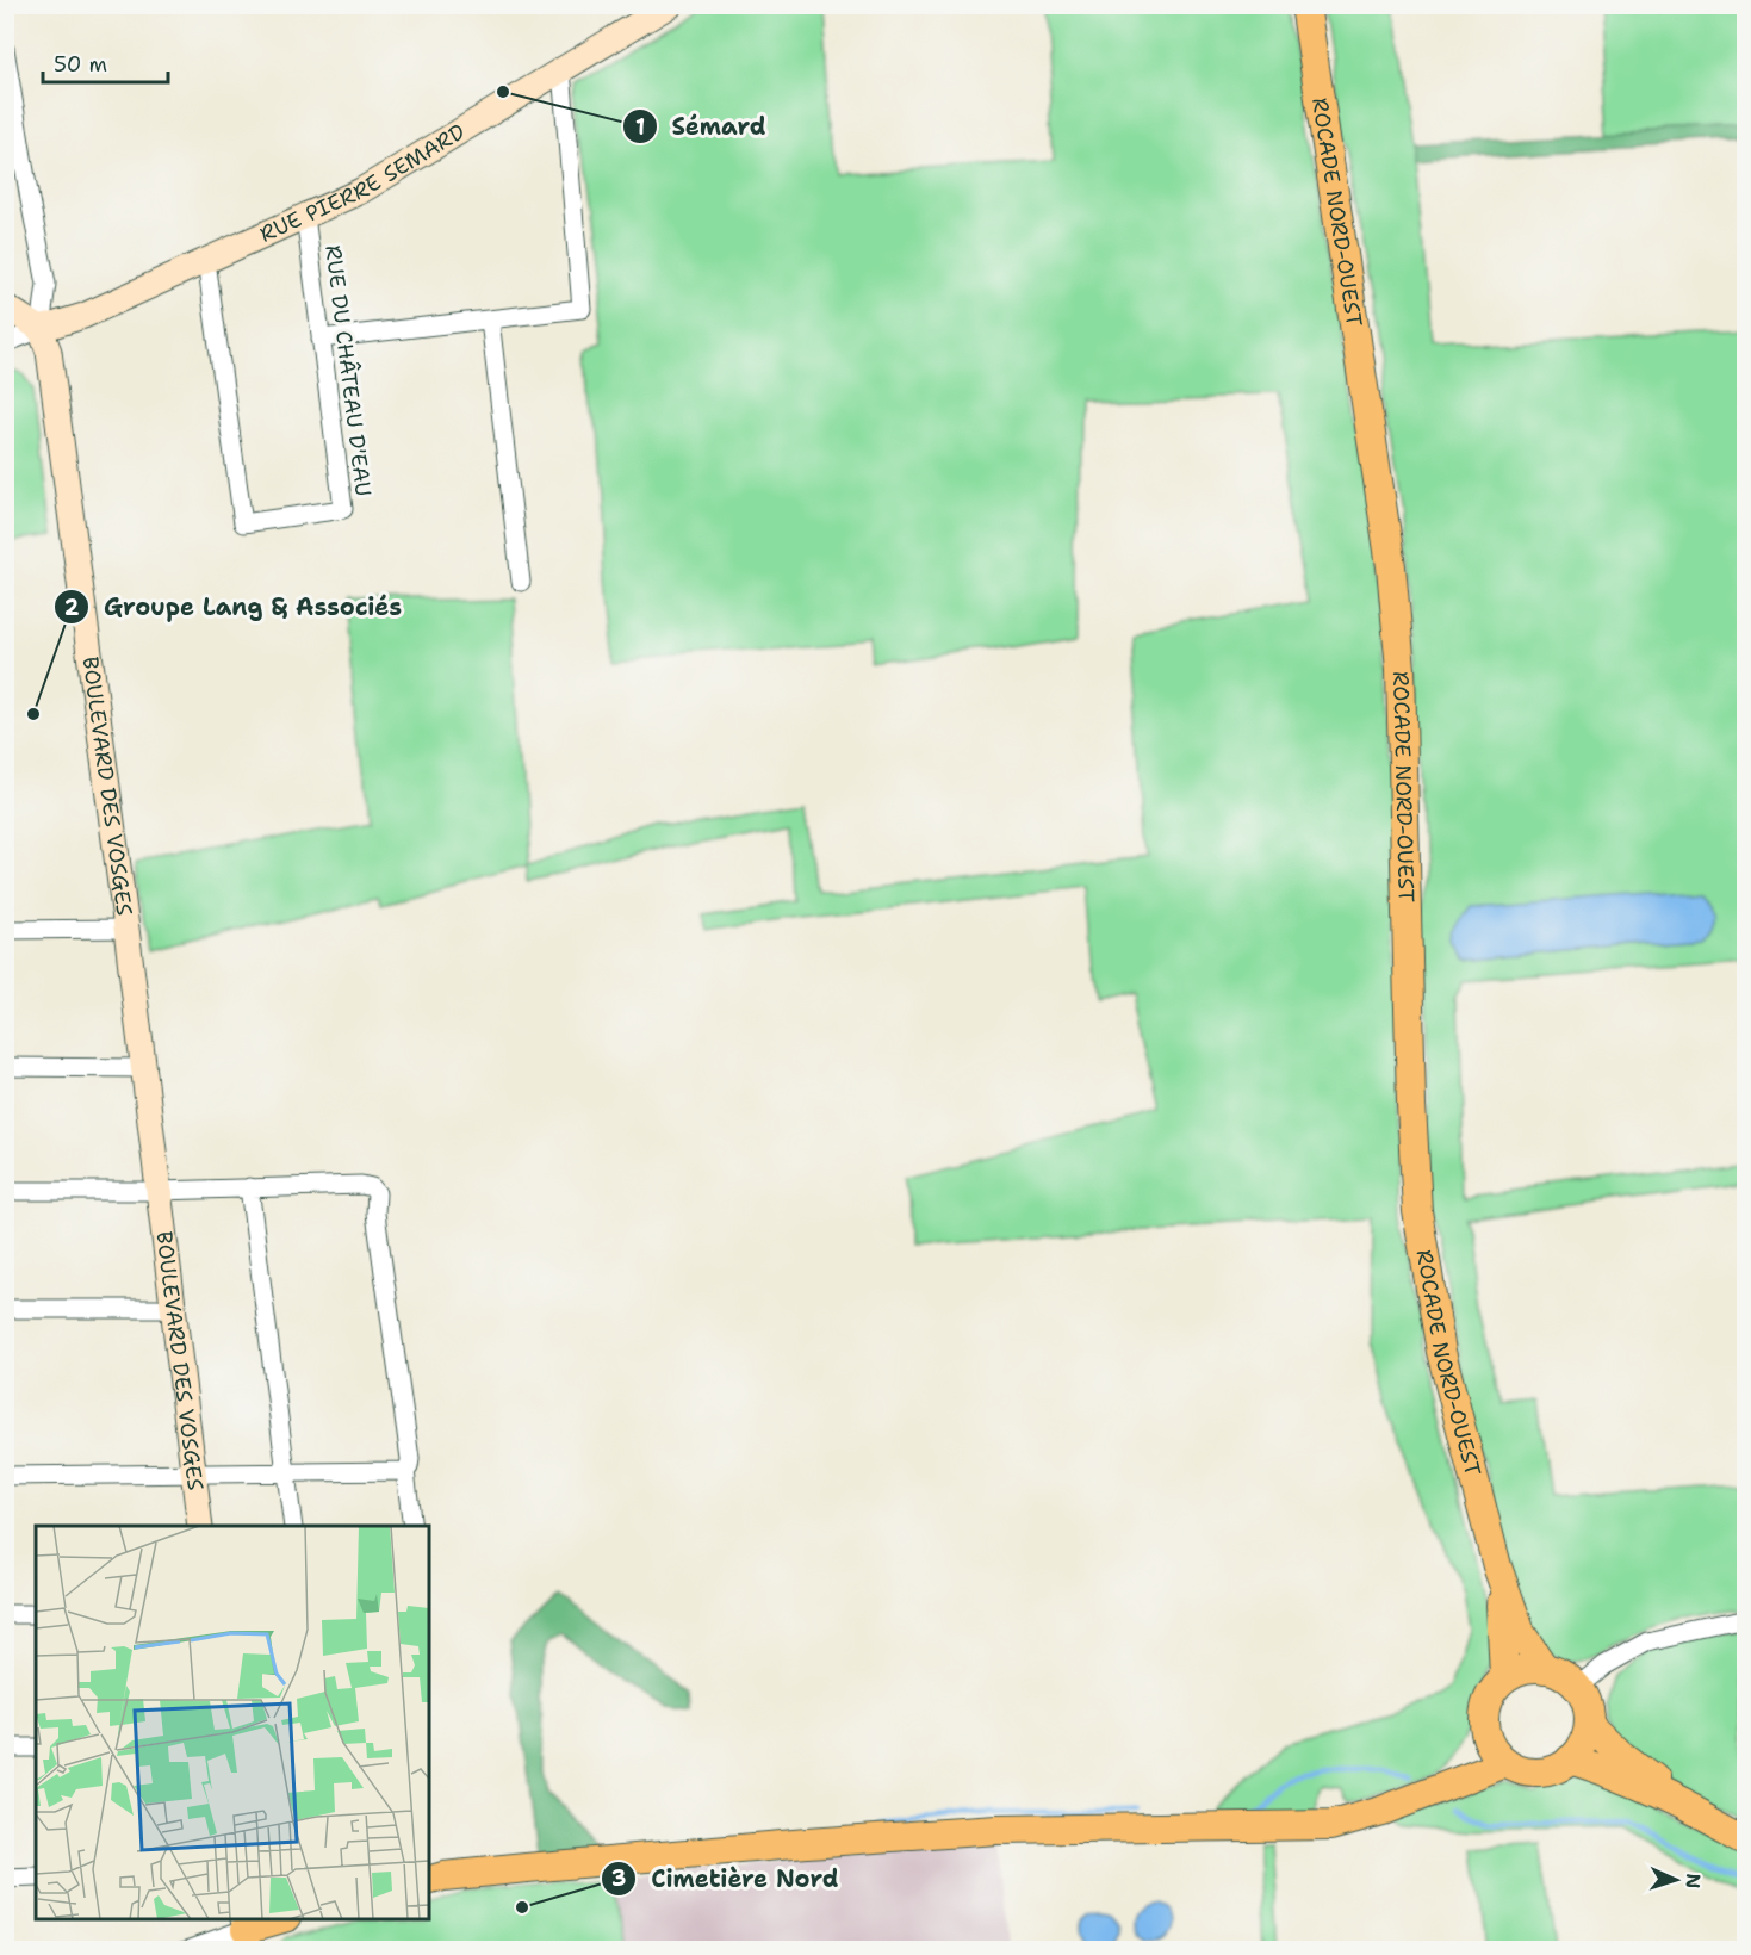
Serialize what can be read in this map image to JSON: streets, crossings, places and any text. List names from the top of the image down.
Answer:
{
  "streets": {
    "main road": ["RUE PIERRE SEMARD", "ROCADE NORD-OUEST", "BOULEVARD DES VOSGES"],
    "street": ["RUE DU CHÂTEAU D'EAU"]
  },
  "crossings": [
    ["RUE PIERRE SEMARD", "RUE DU CHÂTEAU D'EAU"],
    ["RUE PIERRE SEMARD", "BOULEVARD DES VOSGES"]
  ],
  "places": ["Sémard", "Groupe Lang & Associés", "Cimetière Nord"],
  "scale_bar": "50 m",
  "north": "right"
}
